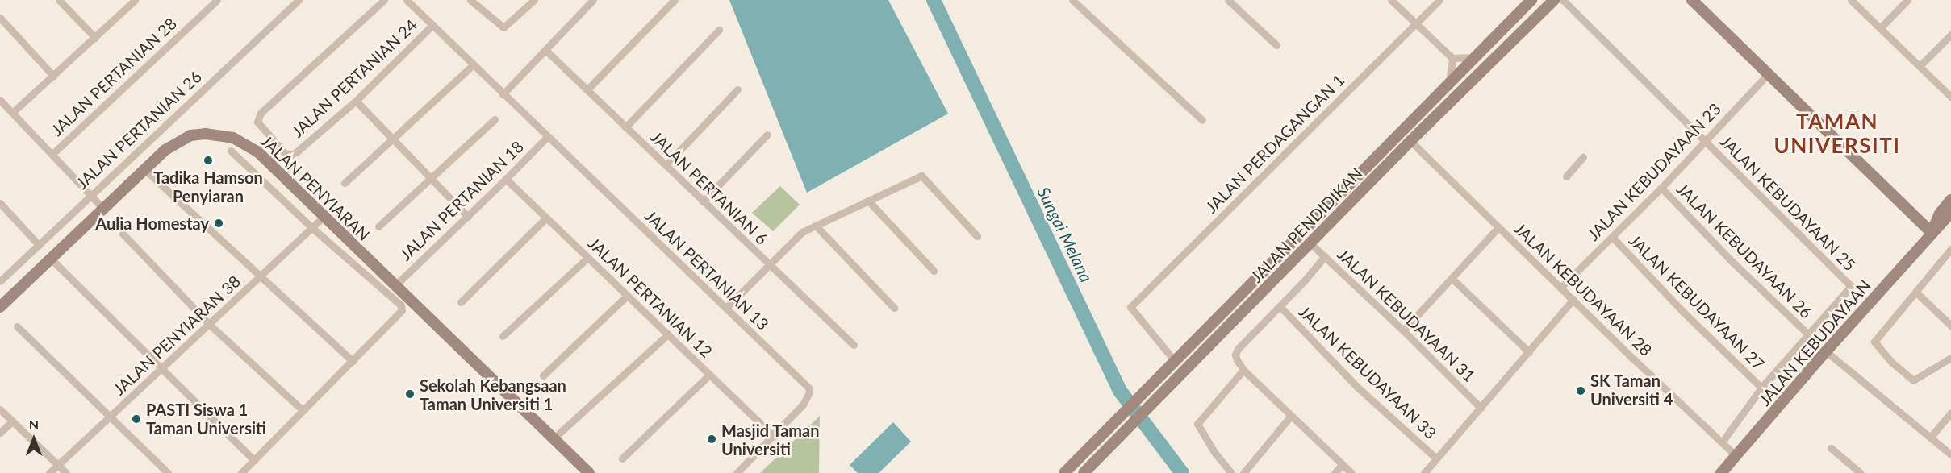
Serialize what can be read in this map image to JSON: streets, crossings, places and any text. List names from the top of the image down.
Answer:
{
  "streets": {
    "street": [
      "JALAN PERTANIAN 28",
      "JALAN PERTANIAN 24",
      "JALAN PERTANIAN 26",
      "JALAN PERDAGANGAN 1",
      "JALAN KEBUDAYAAN 23",
      "JALAN PENYIARAN",
      "JALAN PERTANIAN 6",
      "JALAN PERTANIAN 18",
      "JALAN KEBUDAYAAN 25",
      "JALAN PENDIDIKAN",
      "JALAN KEBUDAYAAN 26",
      "JALAN PERTANIAN 13",
      "JALAN KEBUDAYAAN 28",
      "JALAN PERTANIAN 12",
      "JALAN KEBUDAYAAN 27",
      "JALAN KEBUDAYAAN 31",
      "JALAN PENYIARAN 38",
      "JALAN KEBUDAYAAN",
      "JALAN KEBUDAYAAN 33"
    ]
  },
  "crossings": [
    ["JALAN PERTANIAN 24", "JALAN PERTANIAN 13"],
    ["JALAN PERDAGANGAN 1", "JALAN PENDIDIKAN"],
    ["JALAN KEBUDAYAAN 23", "JALAN KEBUDAYAAN 25"],
    ["JALAN KEBUDAYAAN 23", "JALAN KEBUDAYAAN 26"],
    ["JALAN KEBUDAYAAN 23", "JALAN KEBUDAYAAN 28"],
    ["JALAN KEBUDAYAAN 23", "JALAN KEBUDAYAAN 27"],
    ["JALAN PENYIARAN", "JALAN PERTANIAN 18"],
    ["JALAN PENYIARAN", "JALAN PENYIARAN 38"],
    ["JALAN PERTANIAN 18", "JALAN PERTANIAN 13"],
    ["JALAN PERTANIAN 18", "JALAN PERTANIAN 12"],
    ["JALAN KEBUDAYAAN 25", "JALAN KEBUDAYAAN 26"],
    ["JALAN PENDIDIKAN", "JALAN KEBUDAYAAN 28"],
    ["JALAN PENDIDIKAN", "JALAN KEBUDAYAAN 31"],
    ["JALAN PERTANIAN 13", "JALAN PERTANIAN 12"],
    ["JALAN KEBUDAYAAN 28", "JALAN KEBUDAYAAN"]
  ],
  "districts": ["TAMAN UNIVERSITI"],
  "water": ["Sungai Melana"],
  "places": [
    "Tadika Hamson Penyiaran",
    "Aulia Homestay",
    "SK Taman Universiti 4",
    "Sekolah Kebangsaan Taman Universiti 1",
    "PASTI Siswa 1 Taman Universiti",
    "Masjid Taman Universiti"
  ],
  "north": "top"
}
